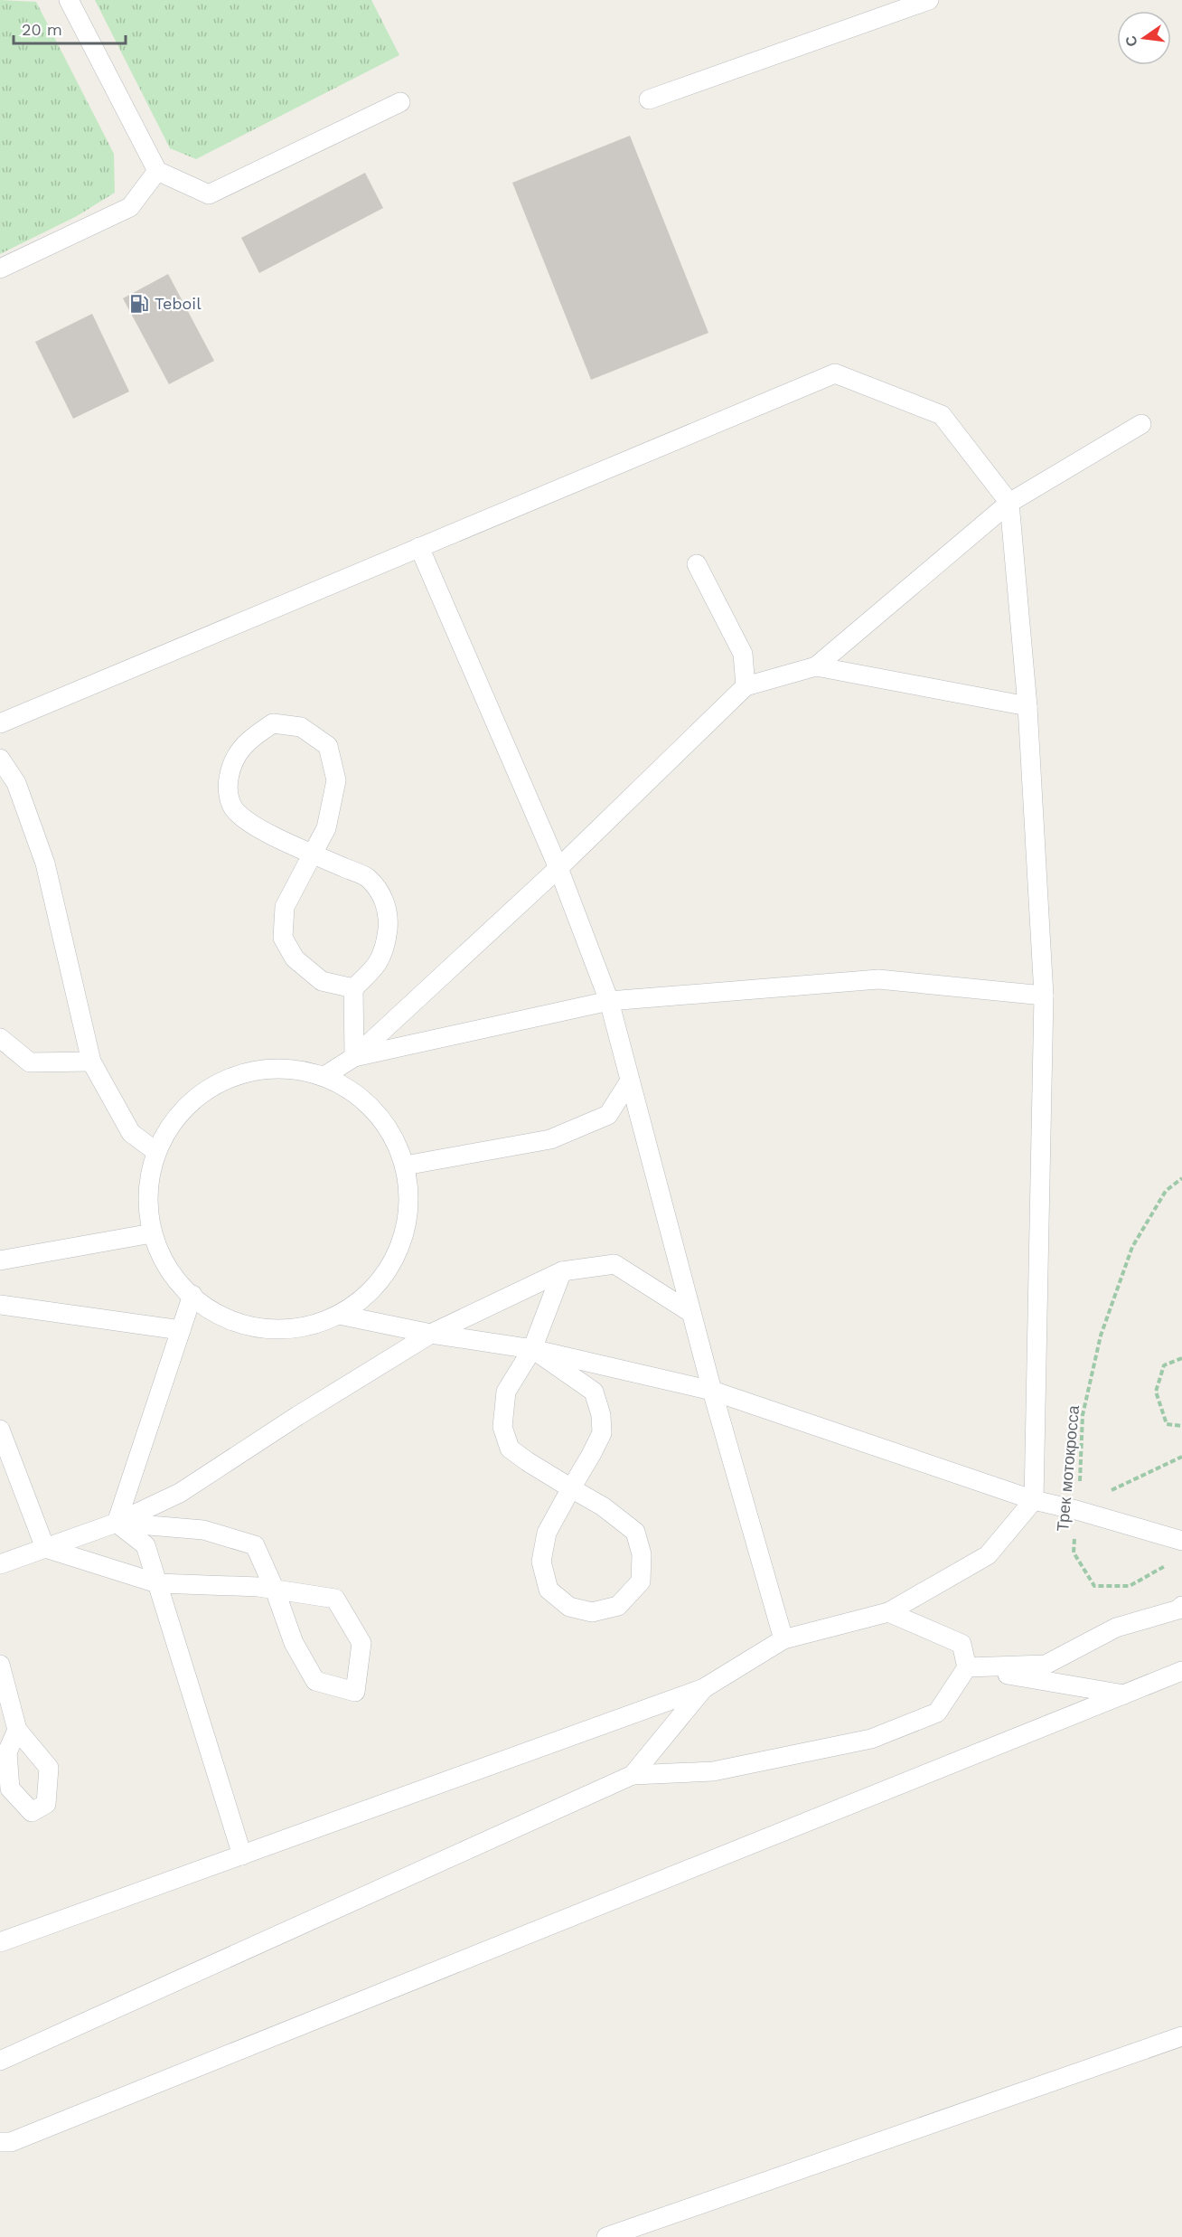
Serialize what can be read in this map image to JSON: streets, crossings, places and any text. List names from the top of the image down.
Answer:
{
  "streets": {
    "path": ["Трек мотокросса"]
  },
  "places": {
    "fuel station": ["Teboil"]
  },
  "scale_bar": "20 m",
  "north": "left"
}
